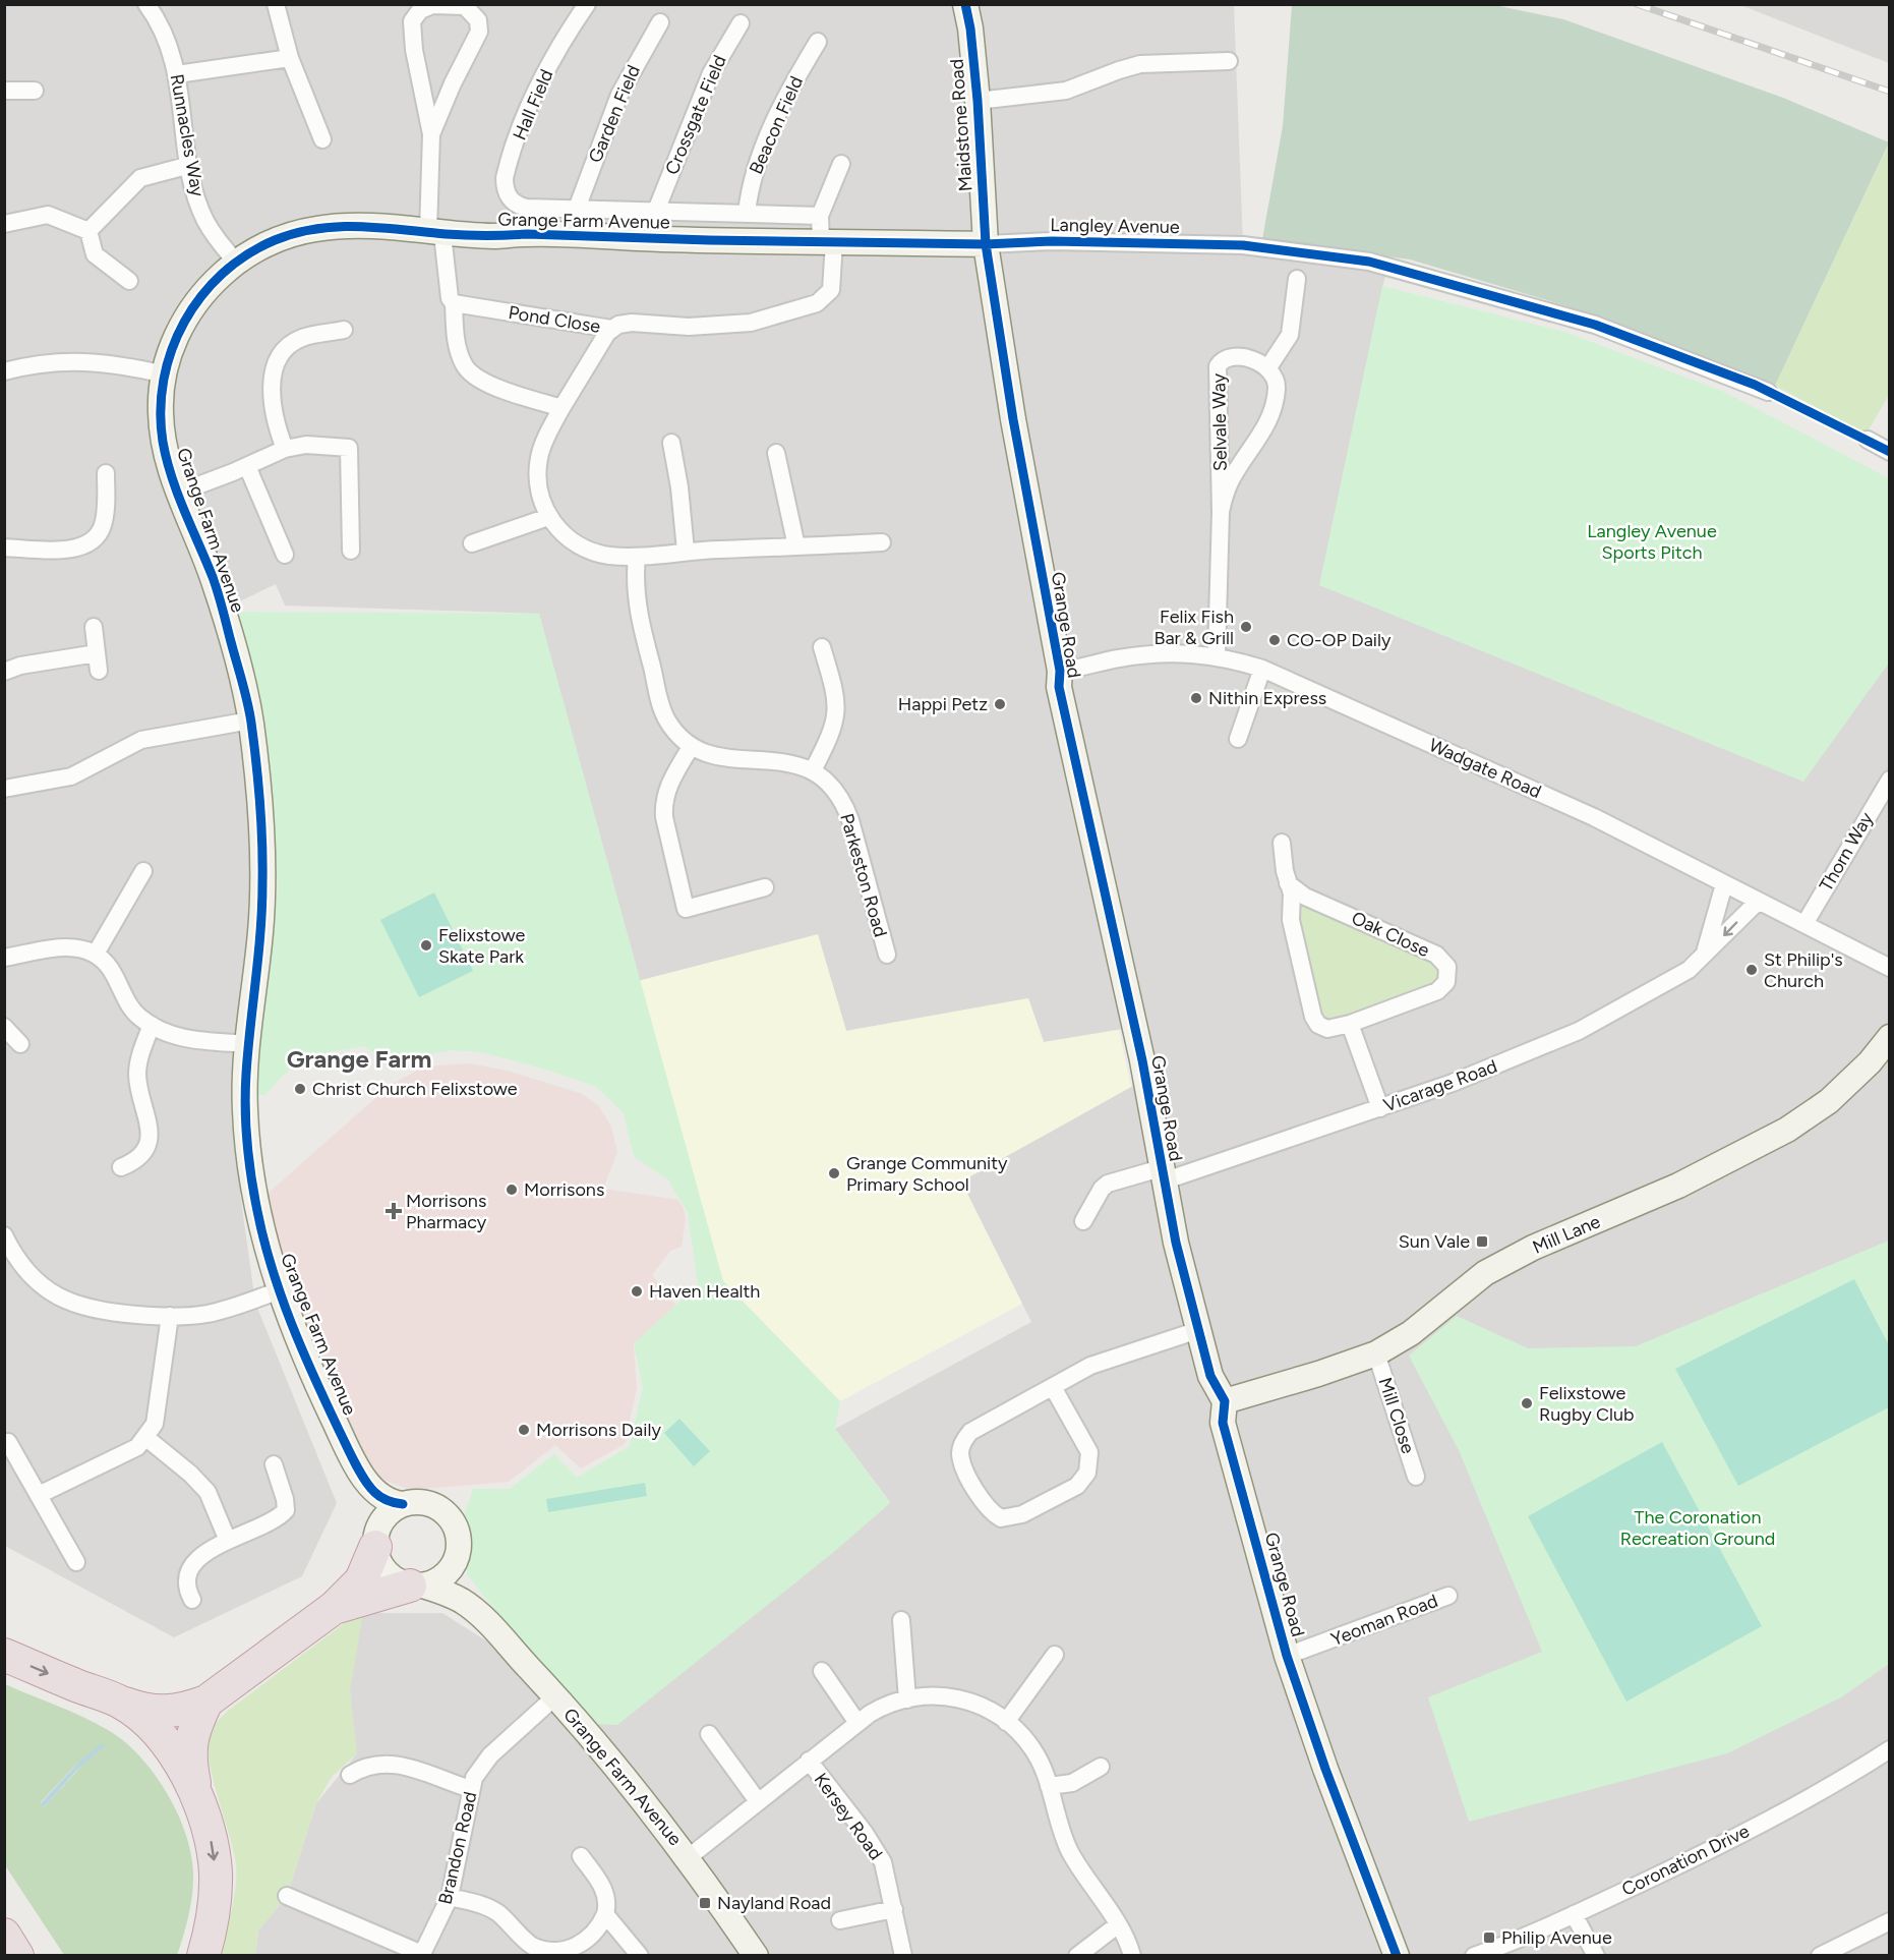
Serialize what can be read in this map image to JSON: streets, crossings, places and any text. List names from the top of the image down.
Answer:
{
  "streets": {
    "street": [
      "Hall Field",
      "Garden Field",
      "Crossgate Field",
      "Beacon Field",
      "Maidstone Road",
      "Runnacles Way",
      "Grange Farm Avenue",
      "Langley Avenue",
      "Pond Close",
      "Selvale Way",
      "Grange Road",
      "Wadgate Road",
      "Thorn Way",
      "Parkeston Road",
      "Oak Close",
      "Vicarage Road",
      "Mill Lane",
      "Mill Close",
      "Yeoman Road",
      "Kersey Road",
      "Brandon Road",
      "Coronation Drive"
    ]
  },
  "crossings": [
    ["Hall Field", "Grange Farm Avenue"],
    ["Garden Field", "Grange Farm Avenue"],
    ["Crossgate Field", "Grange Farm Avenue"],
    ["Beacon Field", "Grange Farm Avenue"],
    ["Maidstone Road", "Grange Farm Avenue"],
    ["Maidstone Road", "Langley Avenue"],
    ["Maidstone Road", "Grange Road"],
    ["Runnacles Way", "Grange Farm Avenue"],
    ["Grange Farm Avenue", "Langley Avenue"],
    ["Grange Farm Avenue", "Grange Road"],
    ["Grange Farm Avenue", "Brandon Road"],
    ["Langley Avenue", "Grange Road"],
    ["Selvale Way", "Wadgate Road"],
    ["Grange Road", "Wadgate Road"],
    ["Grange Road", "Vicarage Road"],
    ["Grange Road", "Mill Lane"],
    ["Grange Road", "Yeoman Road"],
    ["Wadgate Road", "Thorn Way"],
    ["Wadgate Road", "Vicarage Road"],
    ["Mill Lane", "Mill Close"]
  ],
  "districts": ["Grange Farm"],
  "parks": ["Langley Avenue Sports Pitch", "The Coronation Recreation Ground"],
  "places": {
    "other": [
      "Felix Fish Bar & Grill",
      "CO-OP Daily",
      "Nithin Express",
      "Happi Petz",
      "Felixstowe Skate Park",
      "St Philip's Church",
      "Christ Church Felixstowe",
      "Grange Community Primary School",
      "Morrisons",
      "Haven Health",
      "Felixstowe Rugby Club",
      "Morrisons Daily"
    ],
    "health": ["Morrisons Pharmacy"],
    "transit": ["Sun Vale", "Nayland Road", "Philip Avenue"]
  }
}
